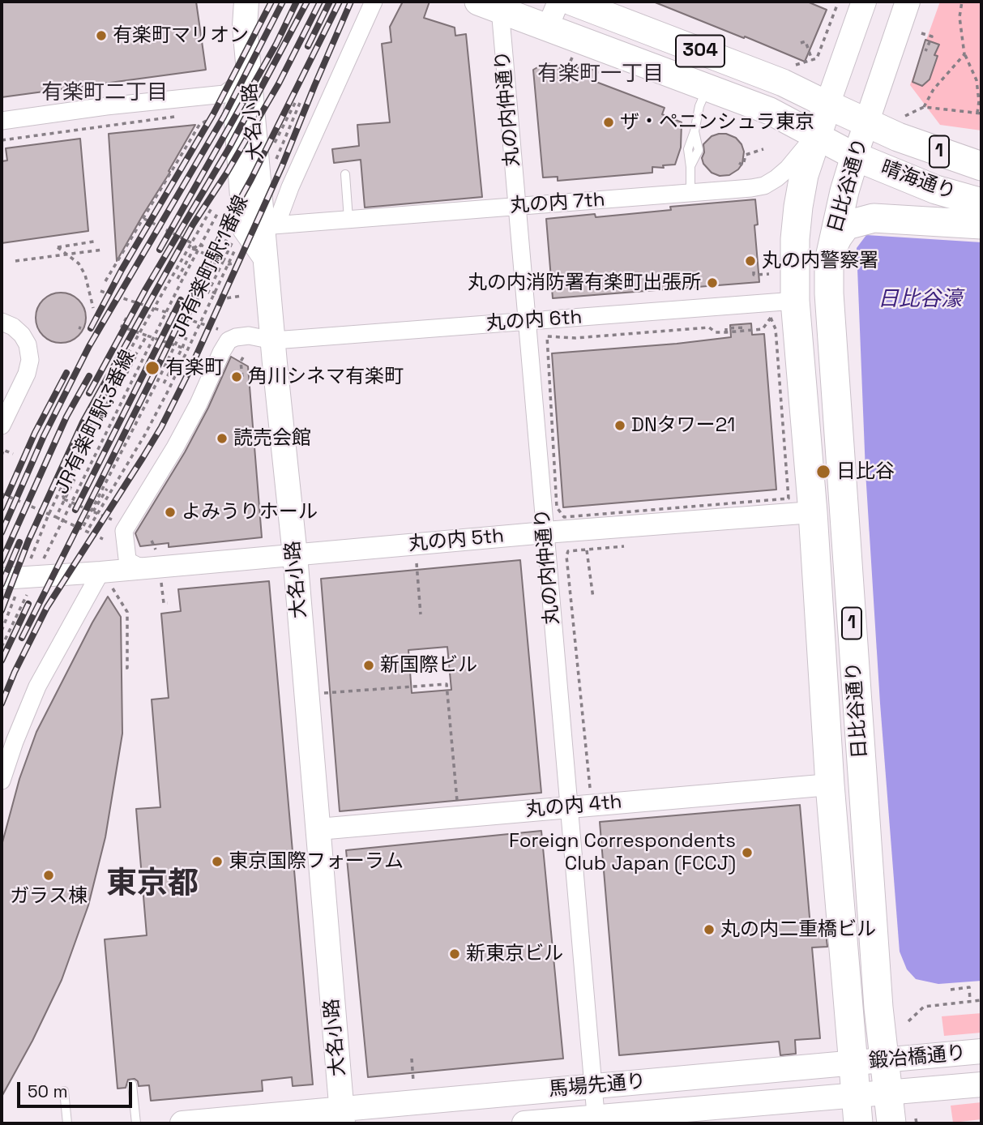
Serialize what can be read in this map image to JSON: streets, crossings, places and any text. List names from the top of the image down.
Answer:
{
  "streets": {
    "highway": ["1", "晴海通り", "日比谷通り"],
    "main road": [
      "304",
      "大名小路",
      "鍛冶橋通り",
      "馬場先通り"
    ],
    "street": [
      "丸の内仲通り",
      "丸の内 7th",
      "丸の内 6th",
      "丸の内 5th",
      "丸の内 4th"
    ],
    "path": ["JR有楽町駅;1番線", "JR有楽町駅;3番線"]
  },
  "crossings": [
    ["丸の内仲通り", "晴海通り"],
    ["丸の内仲通り", "丸の内 7th"],
    ["丸の内仲通り", "丸の内 6th"],
    ["丸の内仲通り", "丸の内 5th"],
    ["丸の内仲通り", "丸の内 4th"],
    ["丸の内仲通り", "馬場先通り"],
    ["大名小路", "丸の内 7th"],
    ["大名小路", "丸の内 6th"],
    ["大名小路", "丸の内 5th"],
    ["大名小路", "丸の内 4th"],
    ["大名小路", "馬場先通り"],
    ["1", "日比谷通り"],
    ["晴海通り", "日比谷通り"],
    ["晴海通り", "丸の内 7th"],
    ["日比谷通り", "丸の内 7th"],
    ["日比谷通り", "丸の内 6th"],
    ["日比谷通り", "丸の内 5th"],
    ["日比谷通り", "丸の内 4th"],
    ["日比谷通り", "鍛冶橋通り"],
    ["日比谷通り", "馬場先通り"],
    ["丸の内 6th", "丸の内 5th"],
    ["鍛冶橋通り", "馬場先通り"]
  ],
  "districts": ["有楽町一丁目", "有楽町二丁目", "東京都"],
  "water": ["日比谷濠"],
  "places": [
    "有楽町マリオン",
    "ザ・ペニンシュラ東京",
    "丸の内警察署",
    "丸の内消防署有楽町出張所",
    "有楽町",
    "角川シネマ有楽町",
    "DNタワー21",
    "読売会館",
    "日比谷",
    "よみうりホール",
    "新国際ビル",
    "Foreign Correspondents Club Japan (FCCJ)",
    "東京国際フォーラム",
    "ガラス棟",
    "丸の内二重橋ビル",
    "新東京ビル"
  ],
  "scale_bar": "50 m"
}
